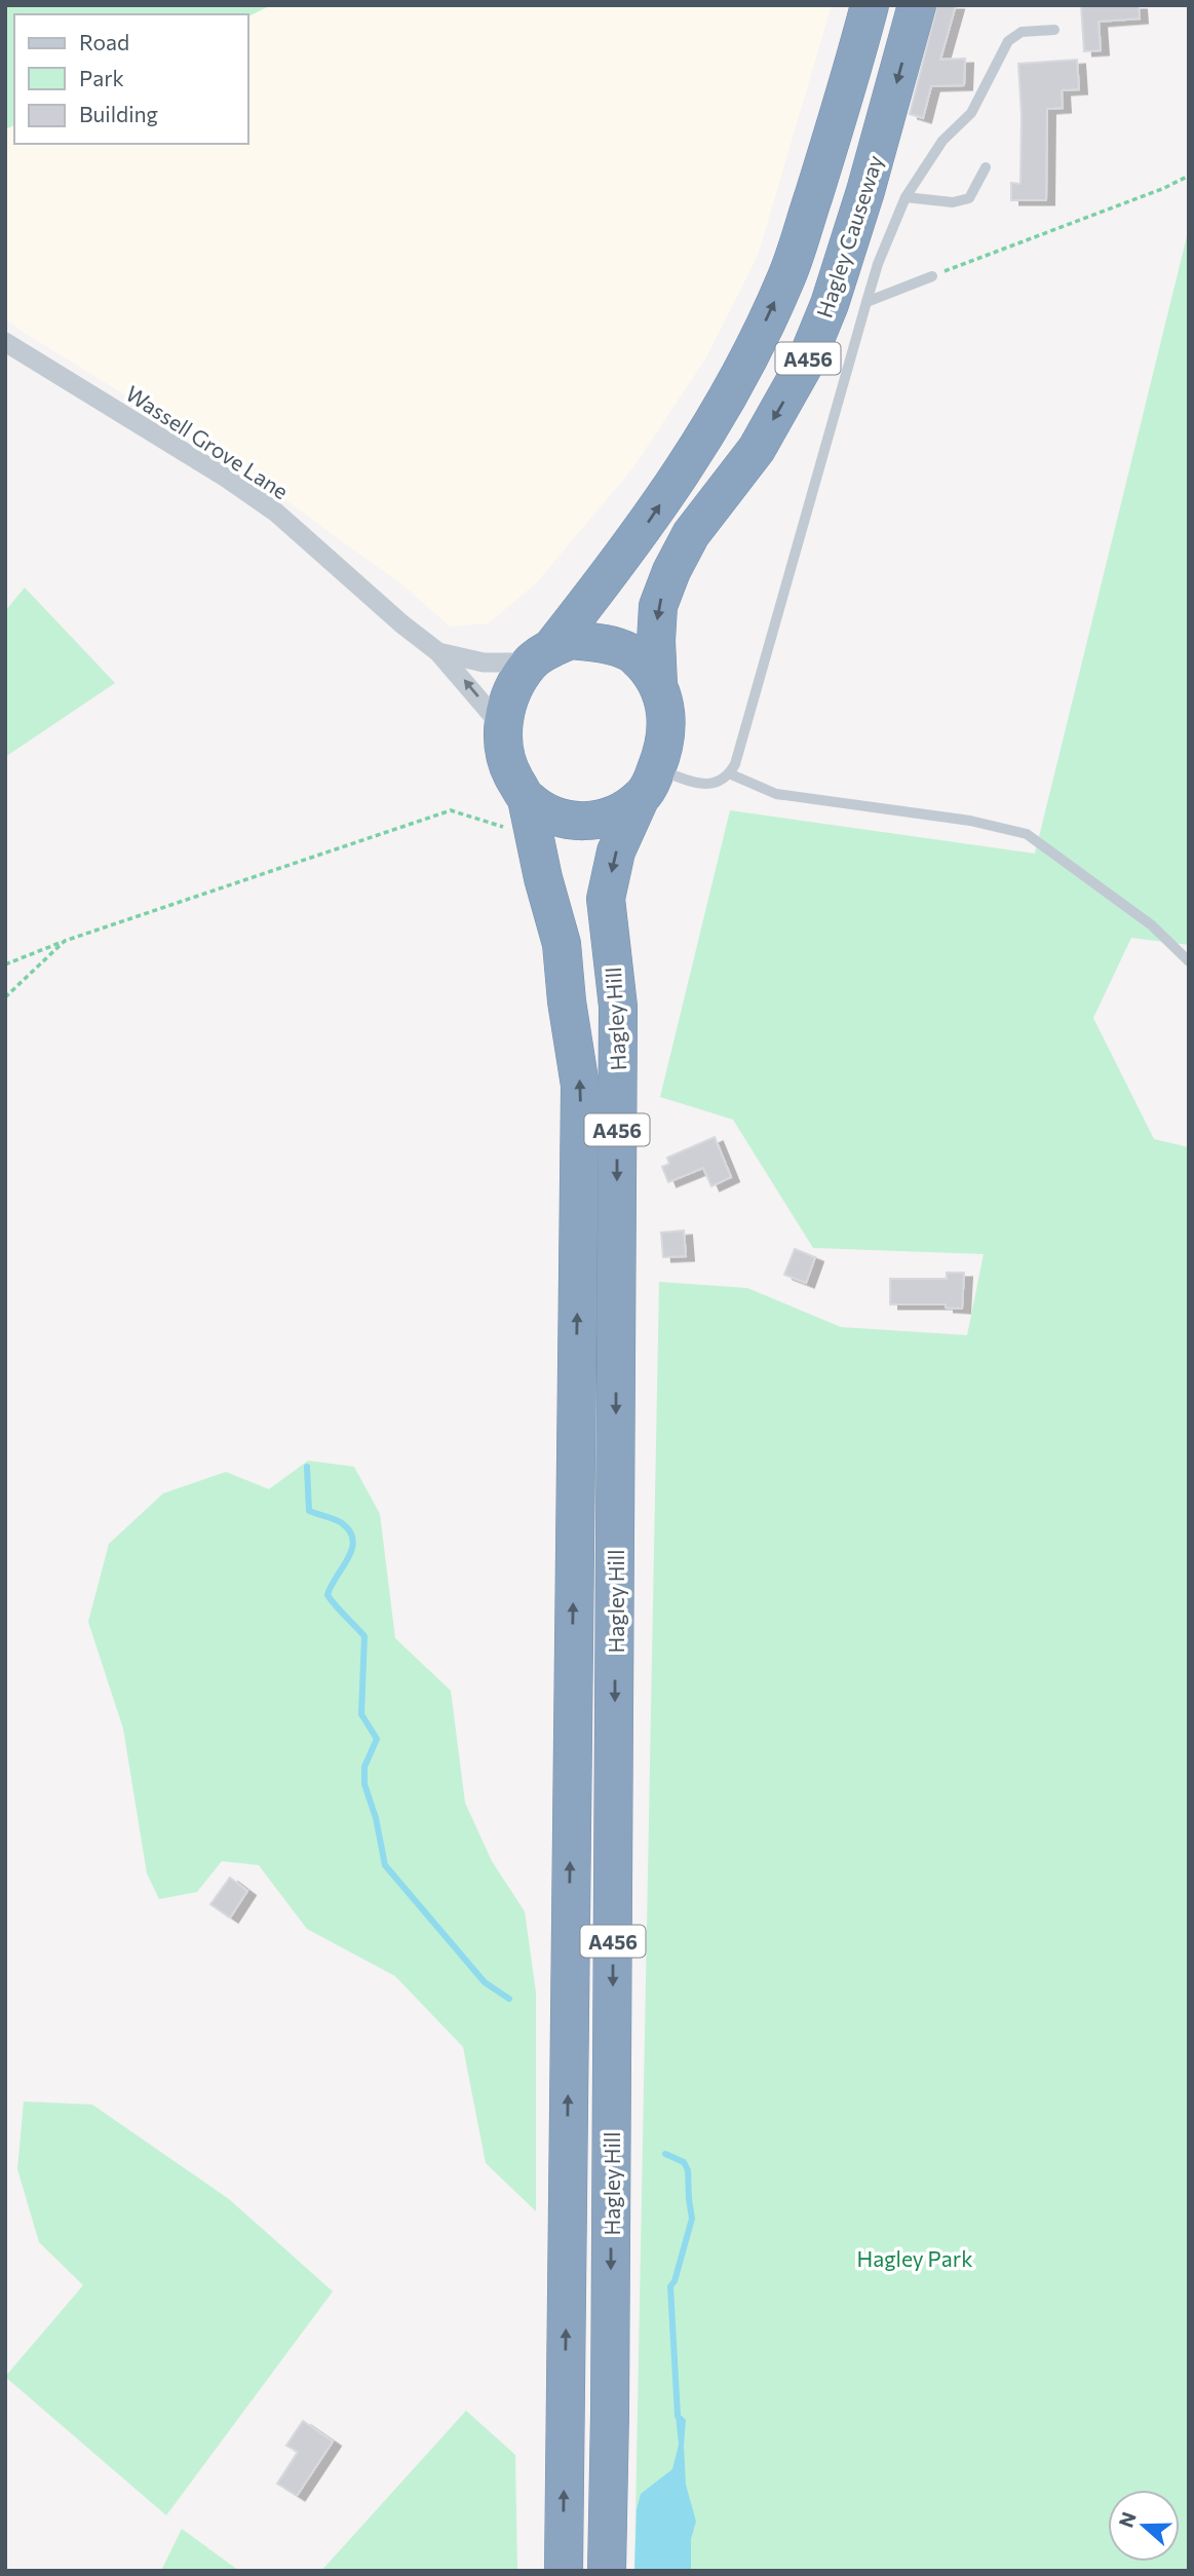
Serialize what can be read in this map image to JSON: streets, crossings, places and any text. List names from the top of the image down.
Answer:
{
  "streets": {
    "highway": ["Hagley Causeway", "A456", "Hagley Hill"],
    "street": ["Wassell Grove Lane"]
  },
  "crossings": [
    ["Hagley Causeway", "A456"],
    ["Hagley Causeway", "Wassell Grove Lane"],
    ["Hagley Causeway", "Hagley Hill"],
    ["A456", "Wassell Grove Lane"],
    ["A456", "Hagley Hill"],
    ["Wassell Grove Lane", "Hagley Hill"]
  ],
  "parks": ["Hagley Park"],
  "legend": ["Road", "Park", "Building"],
  "north": "left"
}
